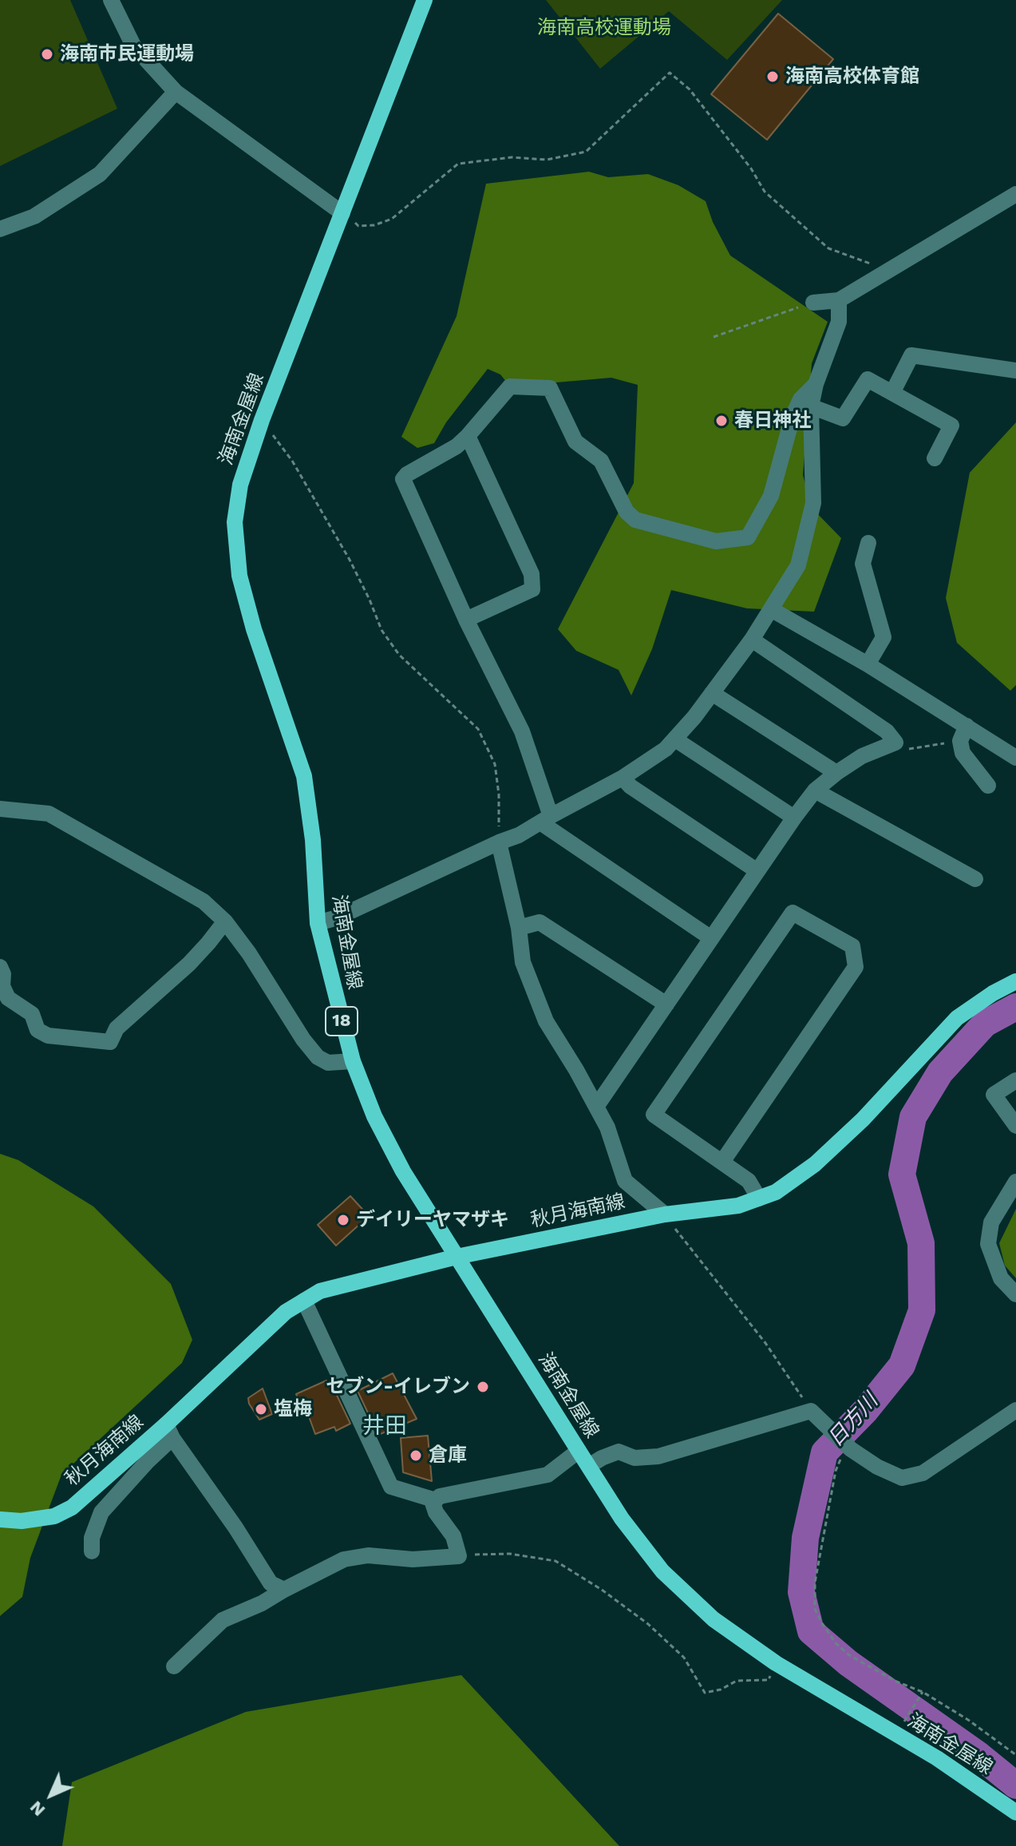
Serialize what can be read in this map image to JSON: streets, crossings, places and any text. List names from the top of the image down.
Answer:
{
  "streets": {
    "main road": ["海南金屋線", "18", "秋月海南線"]
  },
  "crossings": [
    ["海南金屋線", "秋月海南線"]
  ],
  "districts": ["井田"],
  "water": ["日方川"],
  "parks": ["海南高校運動場"],
  "places": [
    "海南市民運動場",
    "海南高校体育館",
    "春日神社",
    "デイリーヤマザキ",
    "セブン-イレブン",
    "塩梅",
    "倉庫"
  ],
  "north": "bottom left"
}
